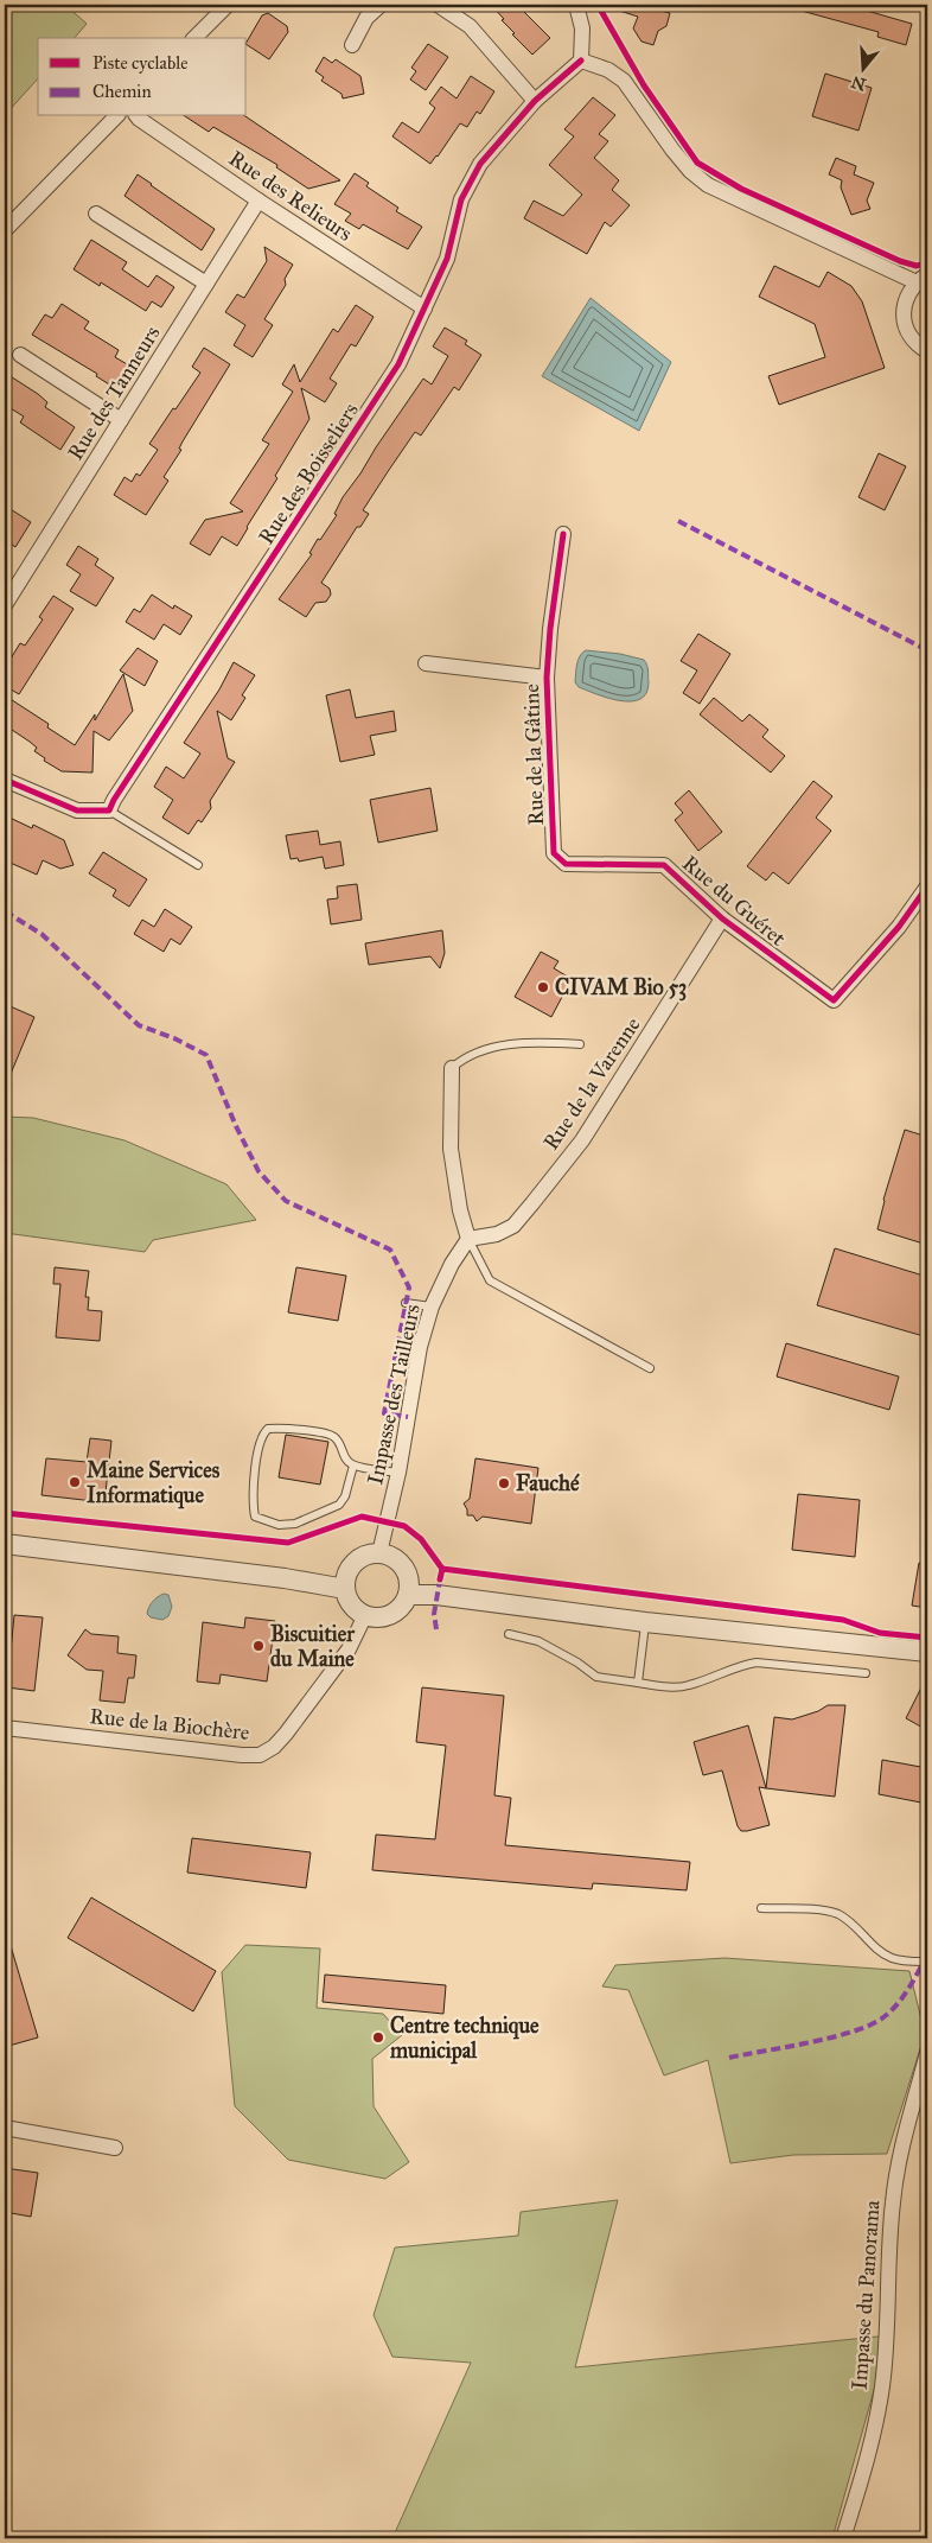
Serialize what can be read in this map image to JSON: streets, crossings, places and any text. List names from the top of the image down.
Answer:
{
  "streets": {
    "street": [
      "Rue des Relieurs",
      "Rue des Tanneurs",
      "Rue des Boisseliers",
      "Rue de la Gâtine",
      "Rue du Guéret",
      "Rue de la Varenne",
      "Impasse des Tailleurs",
      "Rue de la Biochère",
      "Impasse du Panorama"
    ]
  },
  "crossings": [
    ["Rue des Relieurs", "Rue des Tanneurs"],
    ["Rue des Relieurs", "Rue des Boisseliers"],
    ["Rue de la Gâtine", "Rue du Guéret"],
    ["Rue du Guéret", "Rue de la Varenne"],
    ["Rue de la Varenne", "Impasse des Tailleurs"],
    ["Impasse des Tailleurs", "Rue de la Biochère"]
  ],
  "places": [
    "CIVAM Bio 53",
    "Maine Services Informatique",
    "Fauché",
    "Biscuitier du Maine",
    "Centre technique municipal"
  ],
  "legend": ["Piste cyclable", "Chemin"],
  "north": "bottom"
}
